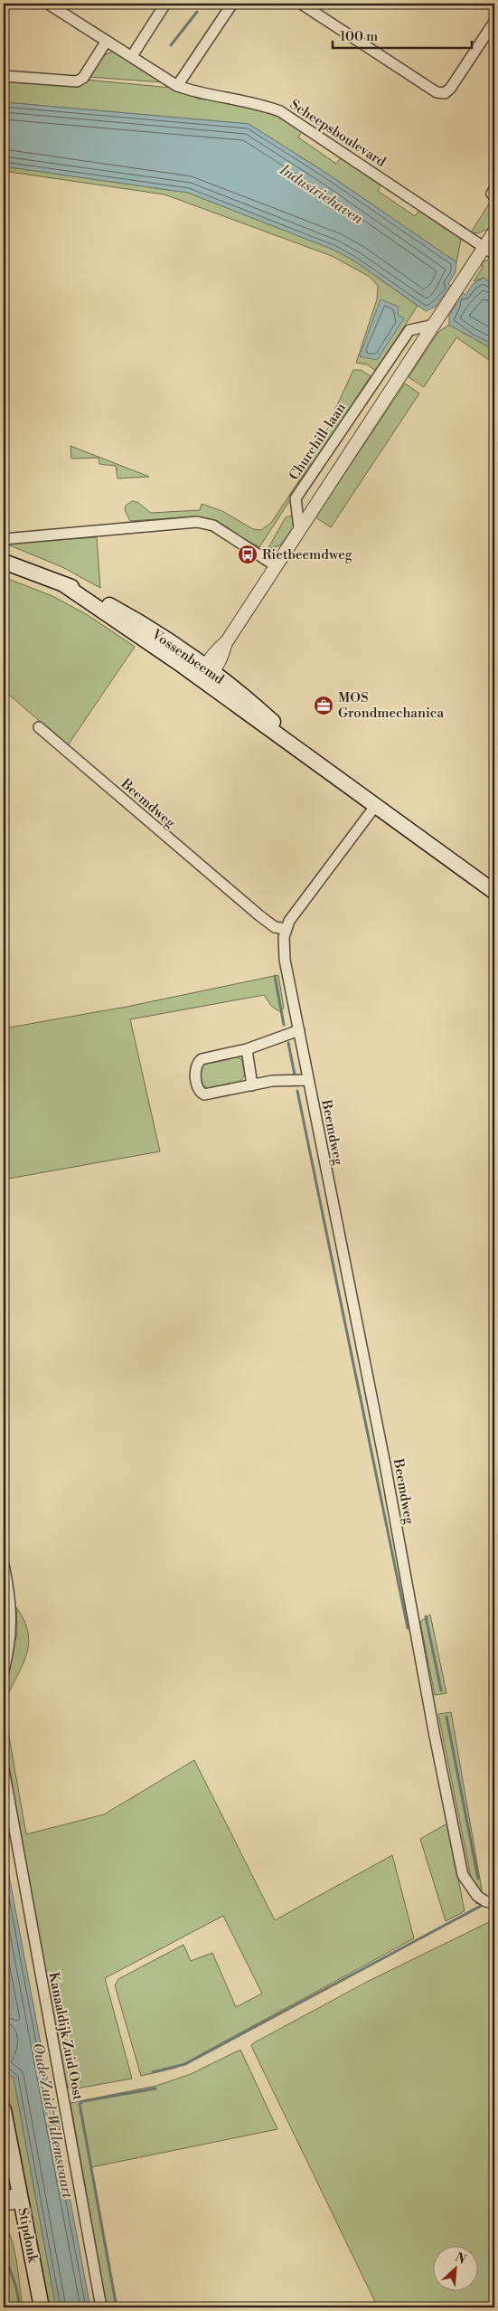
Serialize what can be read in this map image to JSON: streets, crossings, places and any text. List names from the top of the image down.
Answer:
{
  "streets": {
    "main road": ["Vossenbeemd", "Stipdonk"],
    "street": [
      "Scheepsboulevard",
      "Churchill-laan",
      "Beemdweg",
      "Kanaaldijk Zuid Oost"
    ]
  },
  "water": ["Industriehaven", "Oude Zuid-Willemsvaart"],
  "places": {
    "bus stop": ["Rietbeemdweg"],
    "office": ["MOS Grondmechanica"]
  },
  "scale_bar": "100 m",
  "north": "top right"
}
